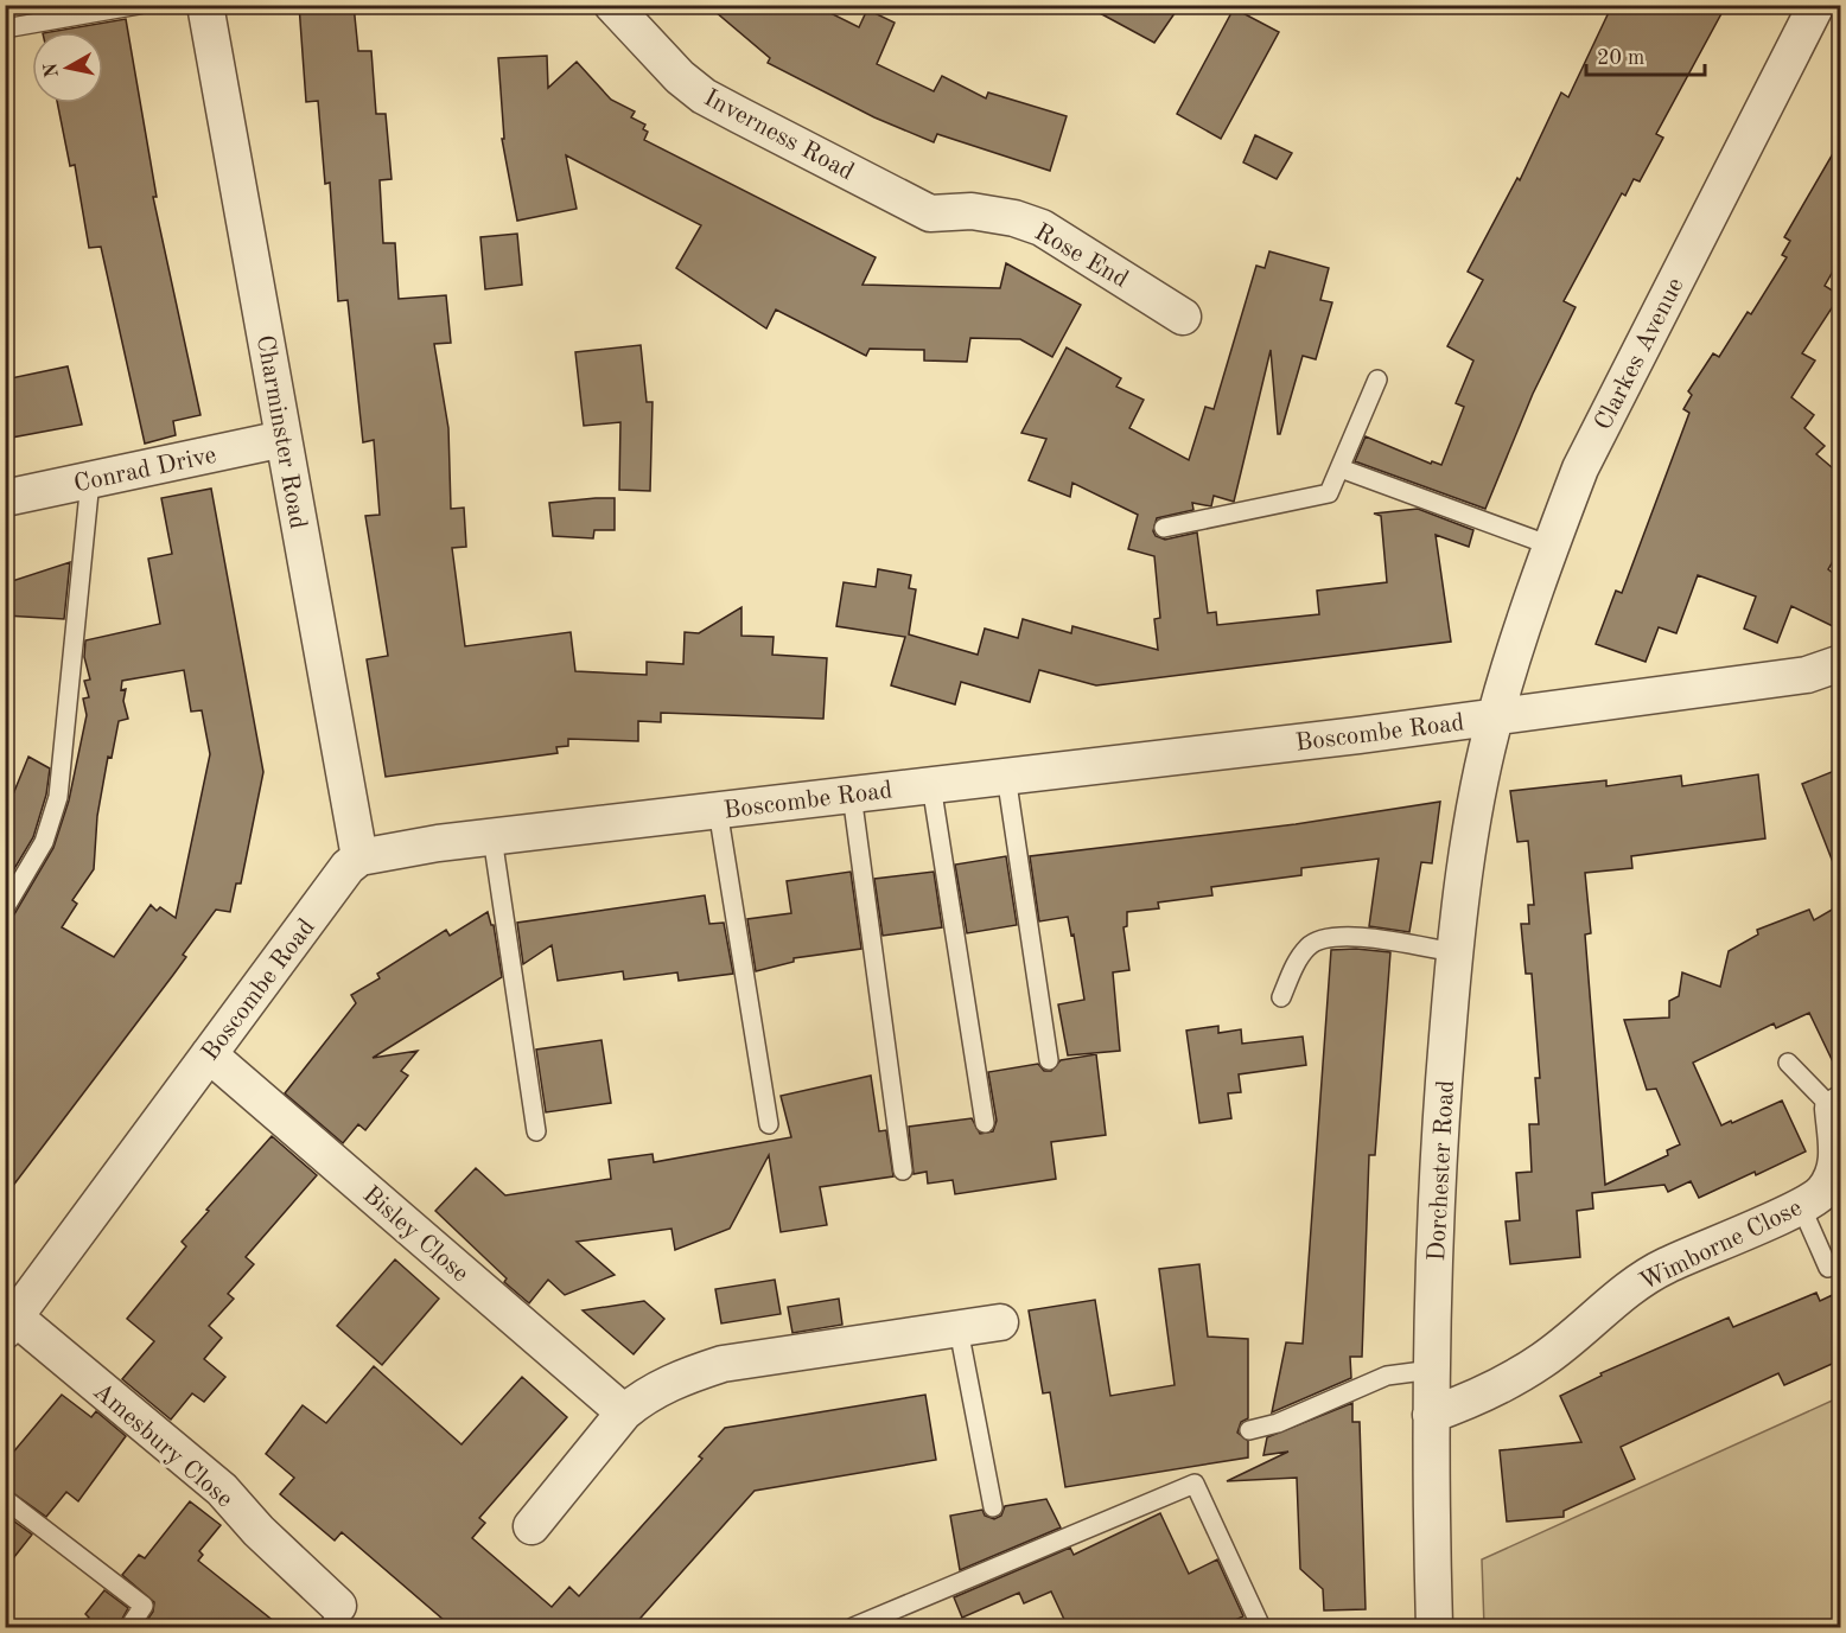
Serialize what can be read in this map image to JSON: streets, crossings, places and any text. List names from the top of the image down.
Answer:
{
  "streets": {
    "street": [
      "Inverness Road",
      "Rose End",
      "Clarkes Avenue",
      "Charminster Road",
      "Conrad Drive",
      "Boscombe Road",
      "Dorchester Road",
      "Bisley Close",
      "Wimborne Close",
      "Amesbury Close"
    ]
  },
  "crossings": [
    ["Inverness Road", "Rose End"],
    ["Clarkes Avenue", "Boscombe Road"],
    ["Clarkes Avenue", "Dorchester Road"],
    ["Charminster Road", "Conrad Drive"],
    ["Charminster Road", "Boscombe Road"],
    ["Boscombe Road", "Dorchester Road"],
    ["Boscombe Road", "Bisley Close"],
    ["Boscombe Road", "Amesbury Close"],
    ["Dorchester Road", "Wimborne Close"]
  ],
  "scale_bar": "20 m",
  "north": "left"
}
